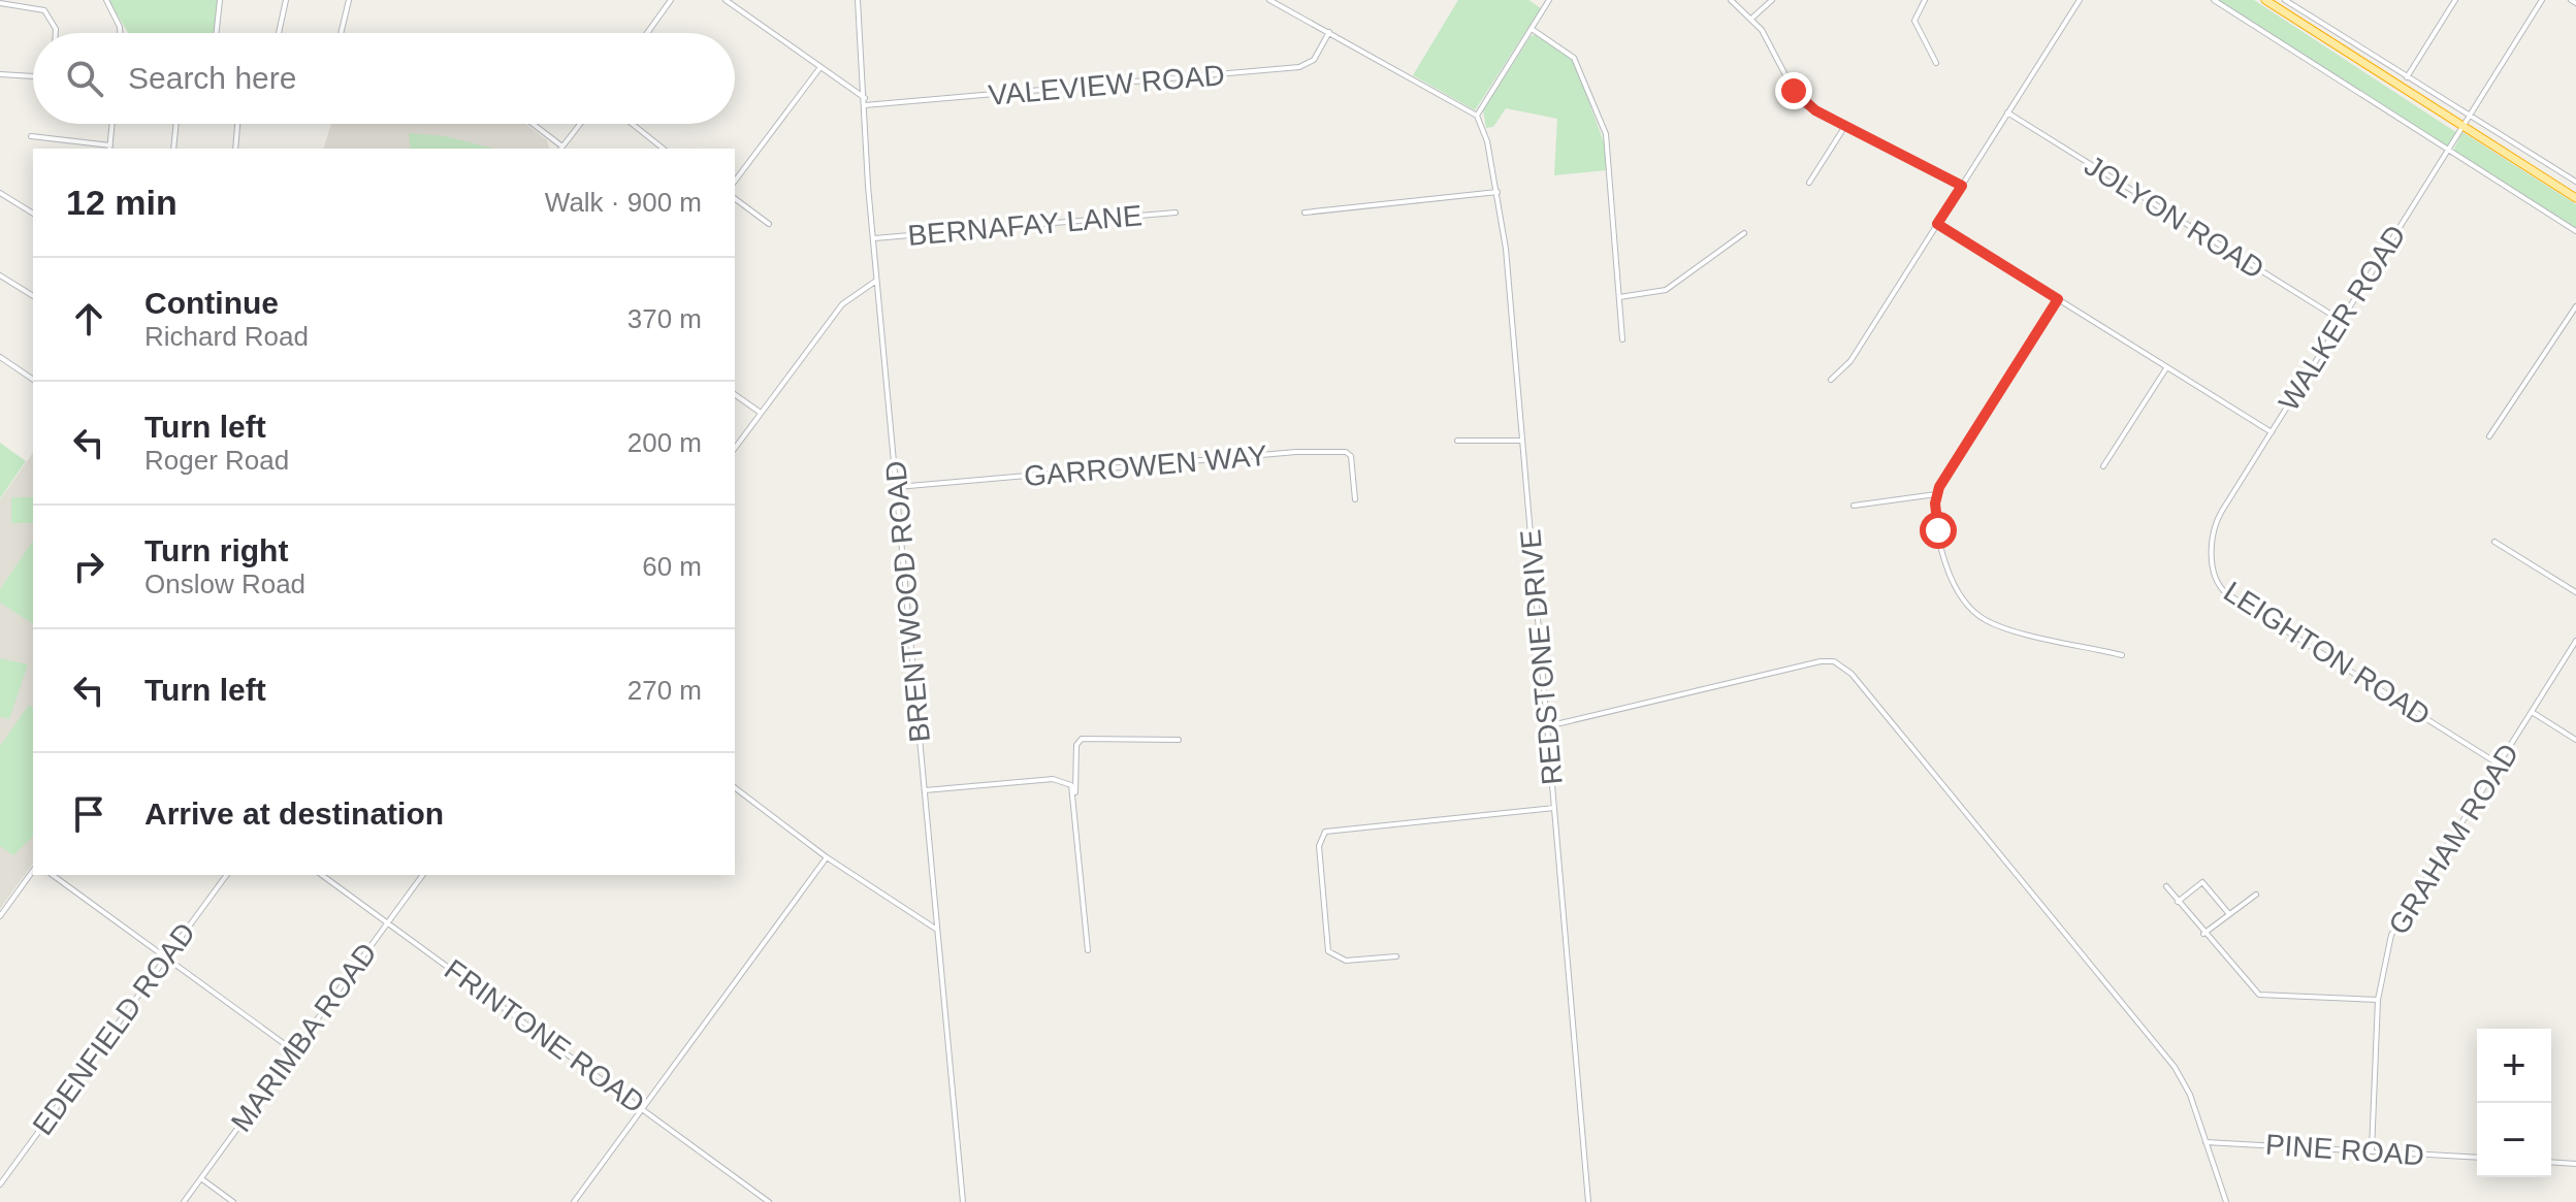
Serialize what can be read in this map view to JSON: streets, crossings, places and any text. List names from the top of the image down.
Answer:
{
  "streets": {
    "street": [
      "VALEVIEW ROAD",
      "JOLYON ROAD",
      "BERNAFAY LANE",
      "WALKER ROAD",
      "GARROWEN WAY",
      "BRENTWOOD ROAD",
      "LEIGHTON ROAD",
      "REDSTONE DRIVE",
      "GRAHAM ROAD",
      "EDENFIELD ROAD",
      "FRINTONE ROAD",
      "MARIMBA ROAD",
      "PINE ROAD"
    ]
  },
  "crossings": [
    ["VALEVIEW ROAD", "BRENTWOOD ROAD"],
    ["JOLYON ROAD", "WALKER ROAD"],
    ["BERNAFAY LANE", "BRENTWOOD ROAD"],
    ["WALKER ROAD", "LEIGHTON ROAD"],
    ["GARROWEN WAY", "BRENTWOOD ROAD"],
    ["LEIGHTON ROAD", "GRAHAM ROAD"],
    ["GRAHAM ROAD", "PINE ROAD"],
    ["FRINTONE ROAD", "MARIMBA ROAD"]
  ],
  "page": {
    "search": "Search here",
    "heading": ["12 min", "Walk · 900 m"],
    "list": [
      ["Continue", "Richard Road", "370 m"],
      ["Turn left", "Roger Road", "200 m"],
      ["Turn right", "Onslow Road", "60 m"],
      ["Turn left", "270 m"],
      "Arrive at destination"
    ],
    "map_buttons": ["+", "−"]
  }
}
